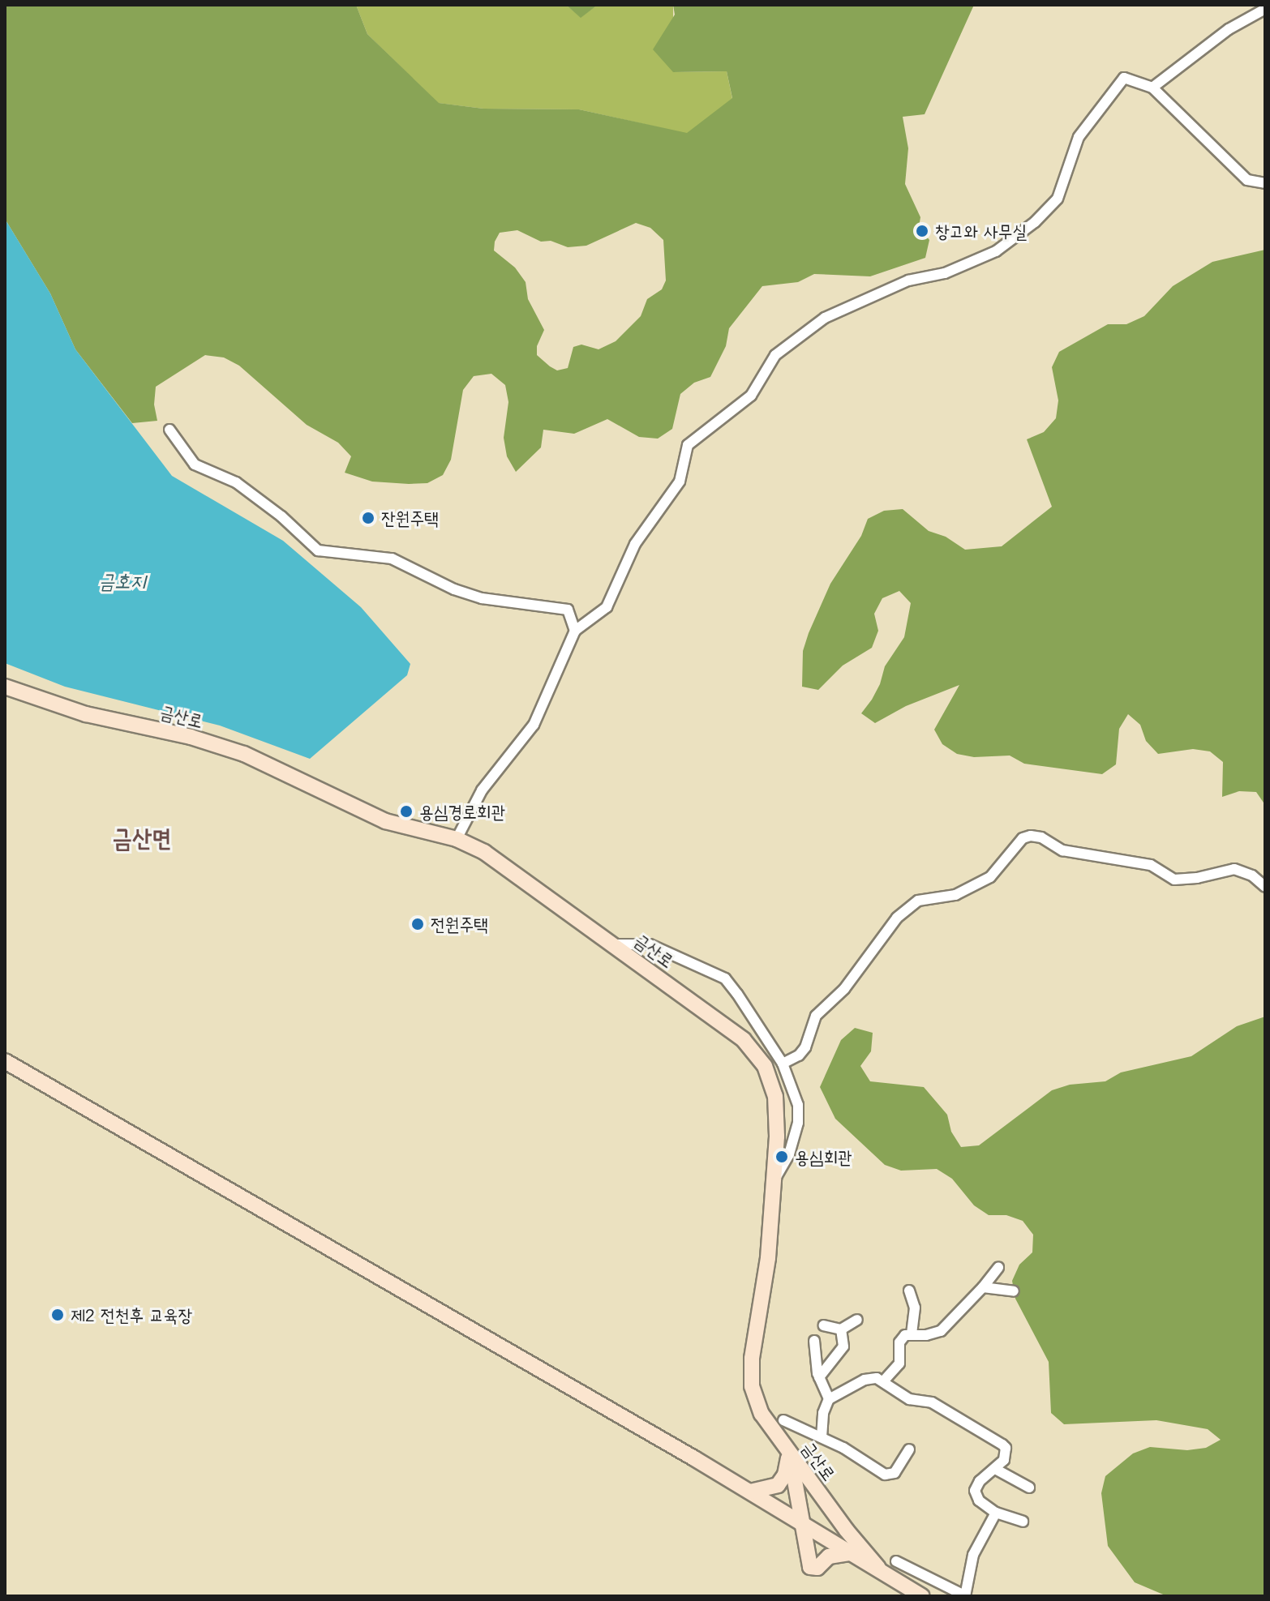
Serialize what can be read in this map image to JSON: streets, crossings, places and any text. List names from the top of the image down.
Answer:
{
  "streets": {
    "street": ["금산로"]
  },
  "districts": ["금산면"],
  "water": ["금호지"],
  "places": [
    "창고와 사무실",
    "잔원주택",
    "용심경로회관",
    "전원주택",
    "용심회관",
    "제2 전천후 교육장"
  ]
}
